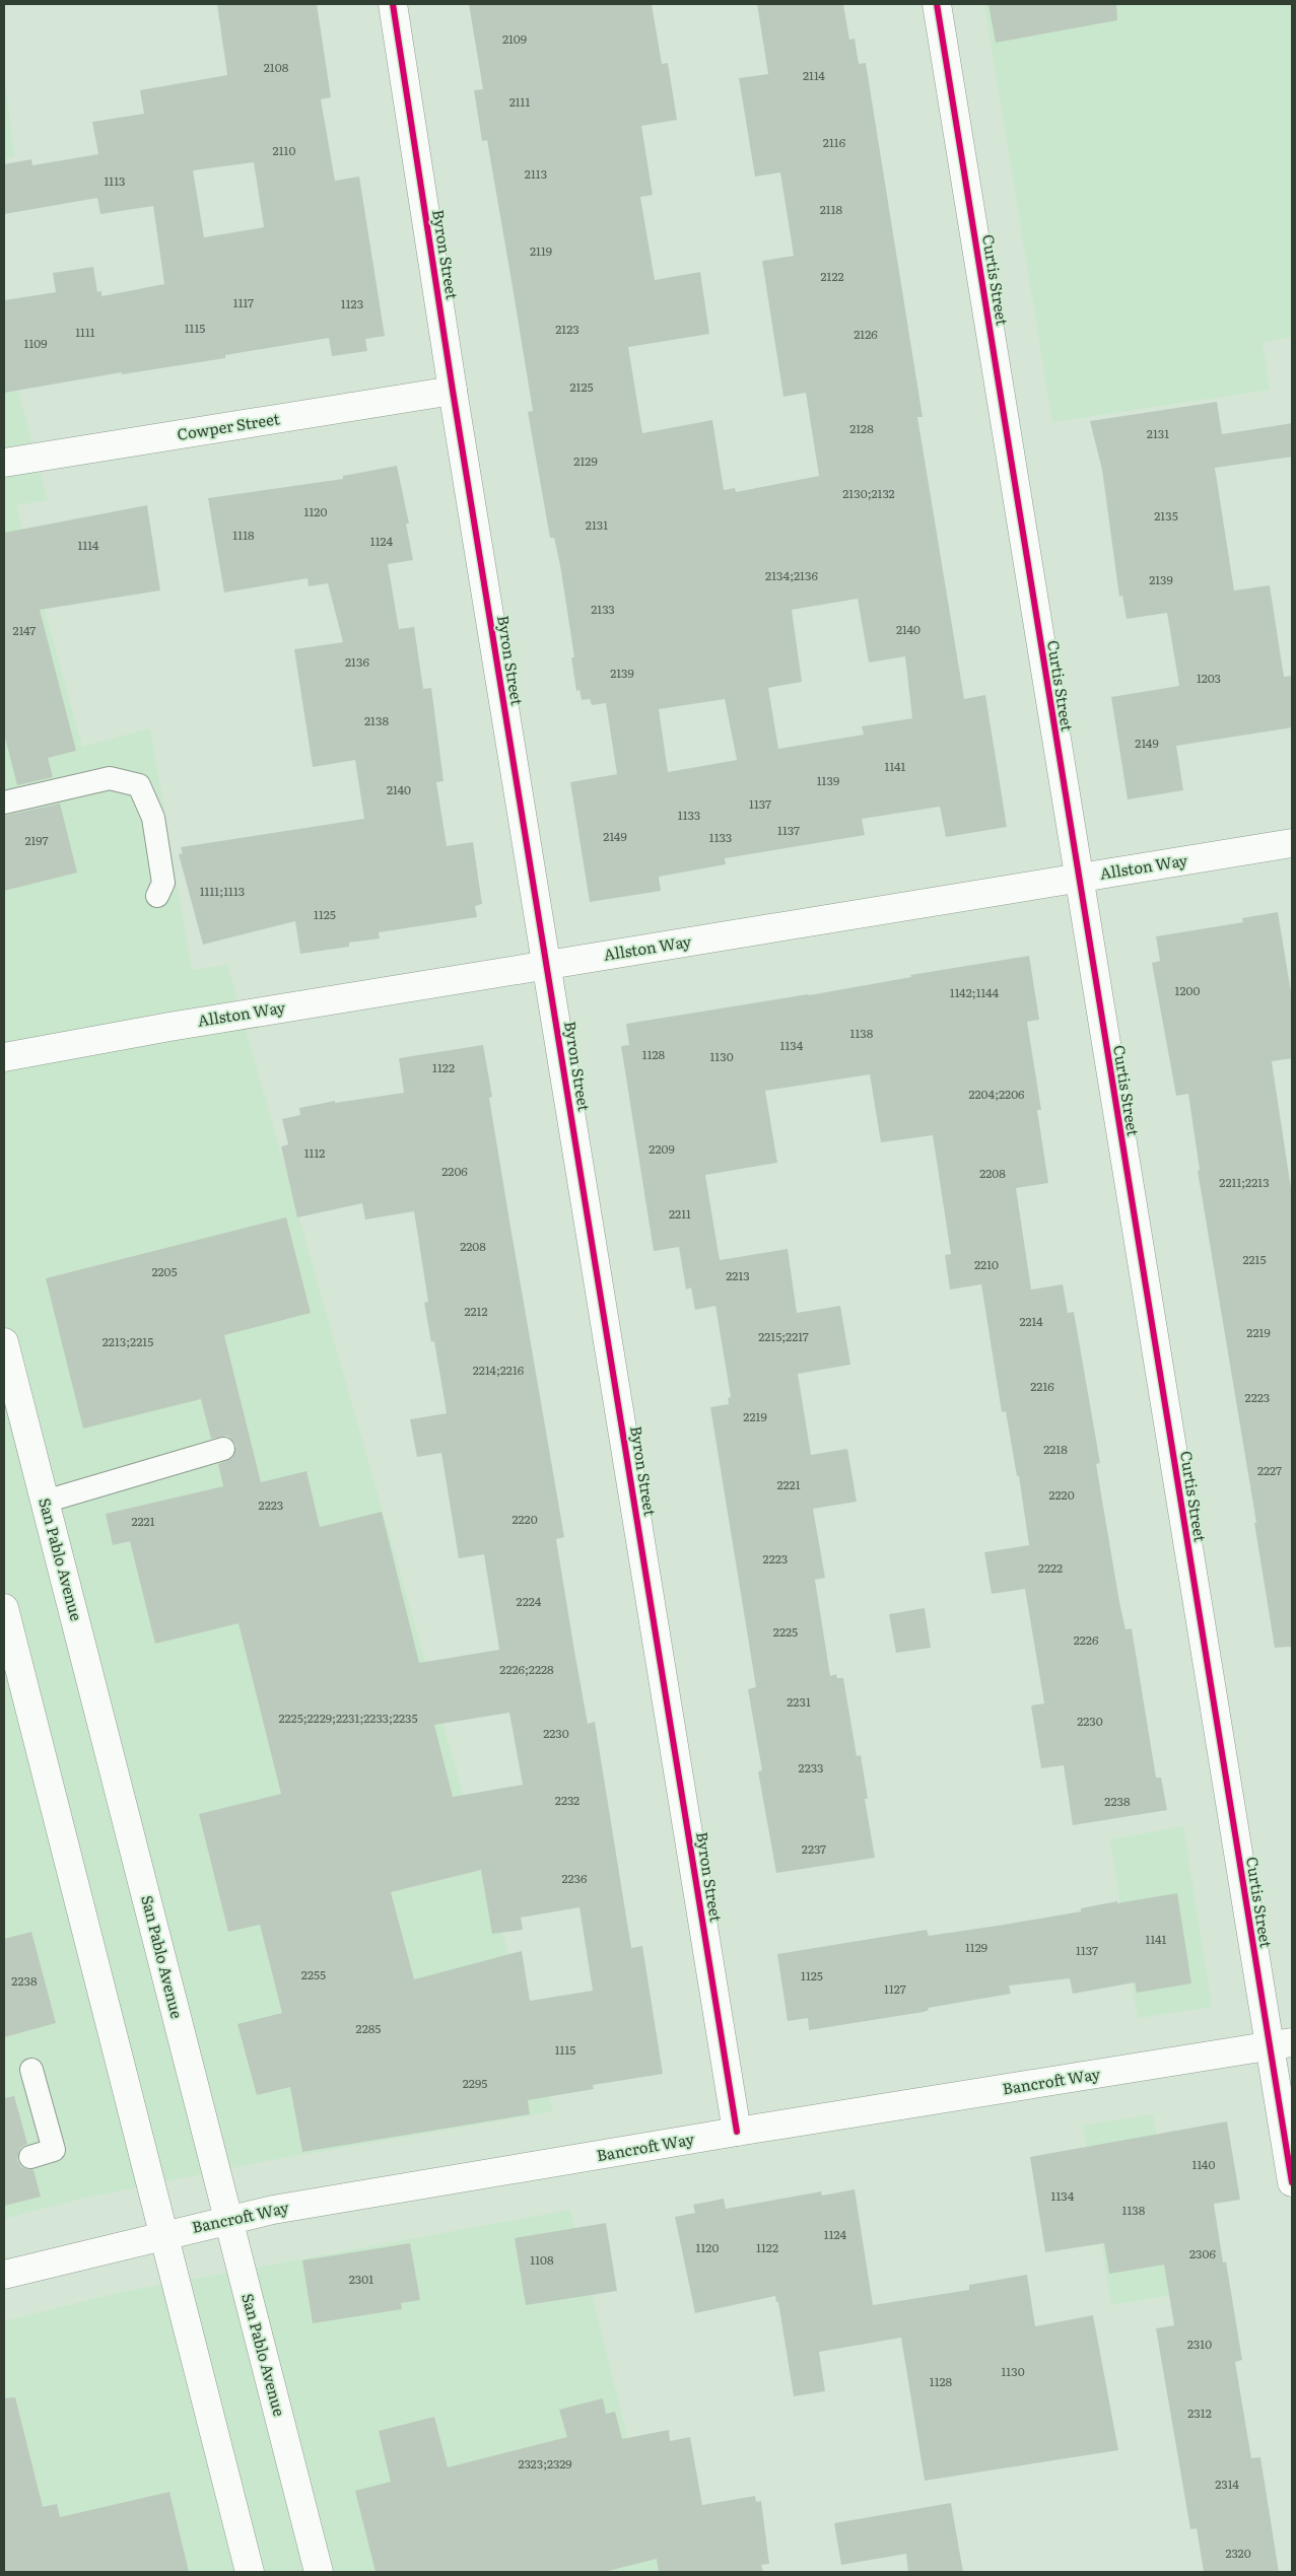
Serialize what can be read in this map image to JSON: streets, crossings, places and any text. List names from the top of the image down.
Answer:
{
  "streets": {
    "street": [
      "Byron Street",
      "Curtis Street",
      "Cowper Street",
      "Allston Way",
      "San Pablo Avenue",
      "Bancroft Way"
    ]
  },
  "crossings": [
    ["Byron Street", "Cowper Street"],
    ["Byron Street", "Allston Way"],
    ["Byron Street", "Bancroft Way"],
    ["Curtis Street", "Allston Way"],
    ["Curtis Street", "Bancroft Way"],
    ["San Pablo Avenue", "Bancroft Way"]
  ],
  "house_numbers": [
    "2109",
    "2108",
    "2114",
    "2111",
    "2116",
    "2110",
    "2113",
    "1113",
    "2118",
    "2119",
    "2122",
    "1117",
    "1123",
    "1115",
    "2123",
    "1111",
    "2126",
    "1109",
    "2125",
    "2128",
    "2131",
    "2129",
    "2130;2132",
    "1120",
    "2135",
    "2131",
    "1118",
    "1124",
    "1114",
    "2134;2136",
    "2139",
    "2133",
    "2140",
    "2147",
    "2136",
    "2139",
    "1203",
    "2138",
    "2149",
    "1141",
    "1139",
    "2140",
    "1137",
    "1133",
    "1137",
    "2149",
    "1133",
    "2197",
    "1111;1113",
    "1125",
    "1200",
    "1142;1144",
    "1138",
    "1134",
    "1128",
    "1130",
    "1122",
    "2204;2206",
    "2209",
    "1112",
    "2206",
    "2208",
    "2211;2213",
    "2211",
    "2208",
    "2215",
    "2210",
    "2205",
    "2213",
    "2212",
    "2214",
    "2219",
    "2215;2217",
    "2213;2215",
    "2214;2216",
    "2216",
    "2223",
    "2219",
    "2218",
    "2227",
    "2221",
    "2220",
    "2223",
    "2220",
    "2221",
    "2223",
    "2222",
    "2224",
    "2225",
    "2226",
    "2226;2228",
    "2231",
    "2225;2229;2231;2233;2235",
    "2230",
    "2230",
    "2233",
    "2232",
    "2238",
    "2237",
    "2236",
    "1141",
    "1129",
    "1137",
    "2255",
    "1125",
    "2238",
    "1127",
    "2285",
    "1115",
    "2295",
    "1140",
    "1134",
    "1138",
    "1124",
    "1120",
    "1122",
    "2306",
    "1108",
    "2301",
    "2310",
    "1130",
    "1128",
    "2312",
    "2323;2329",
    "2314",
    "2320"
  ]
}
